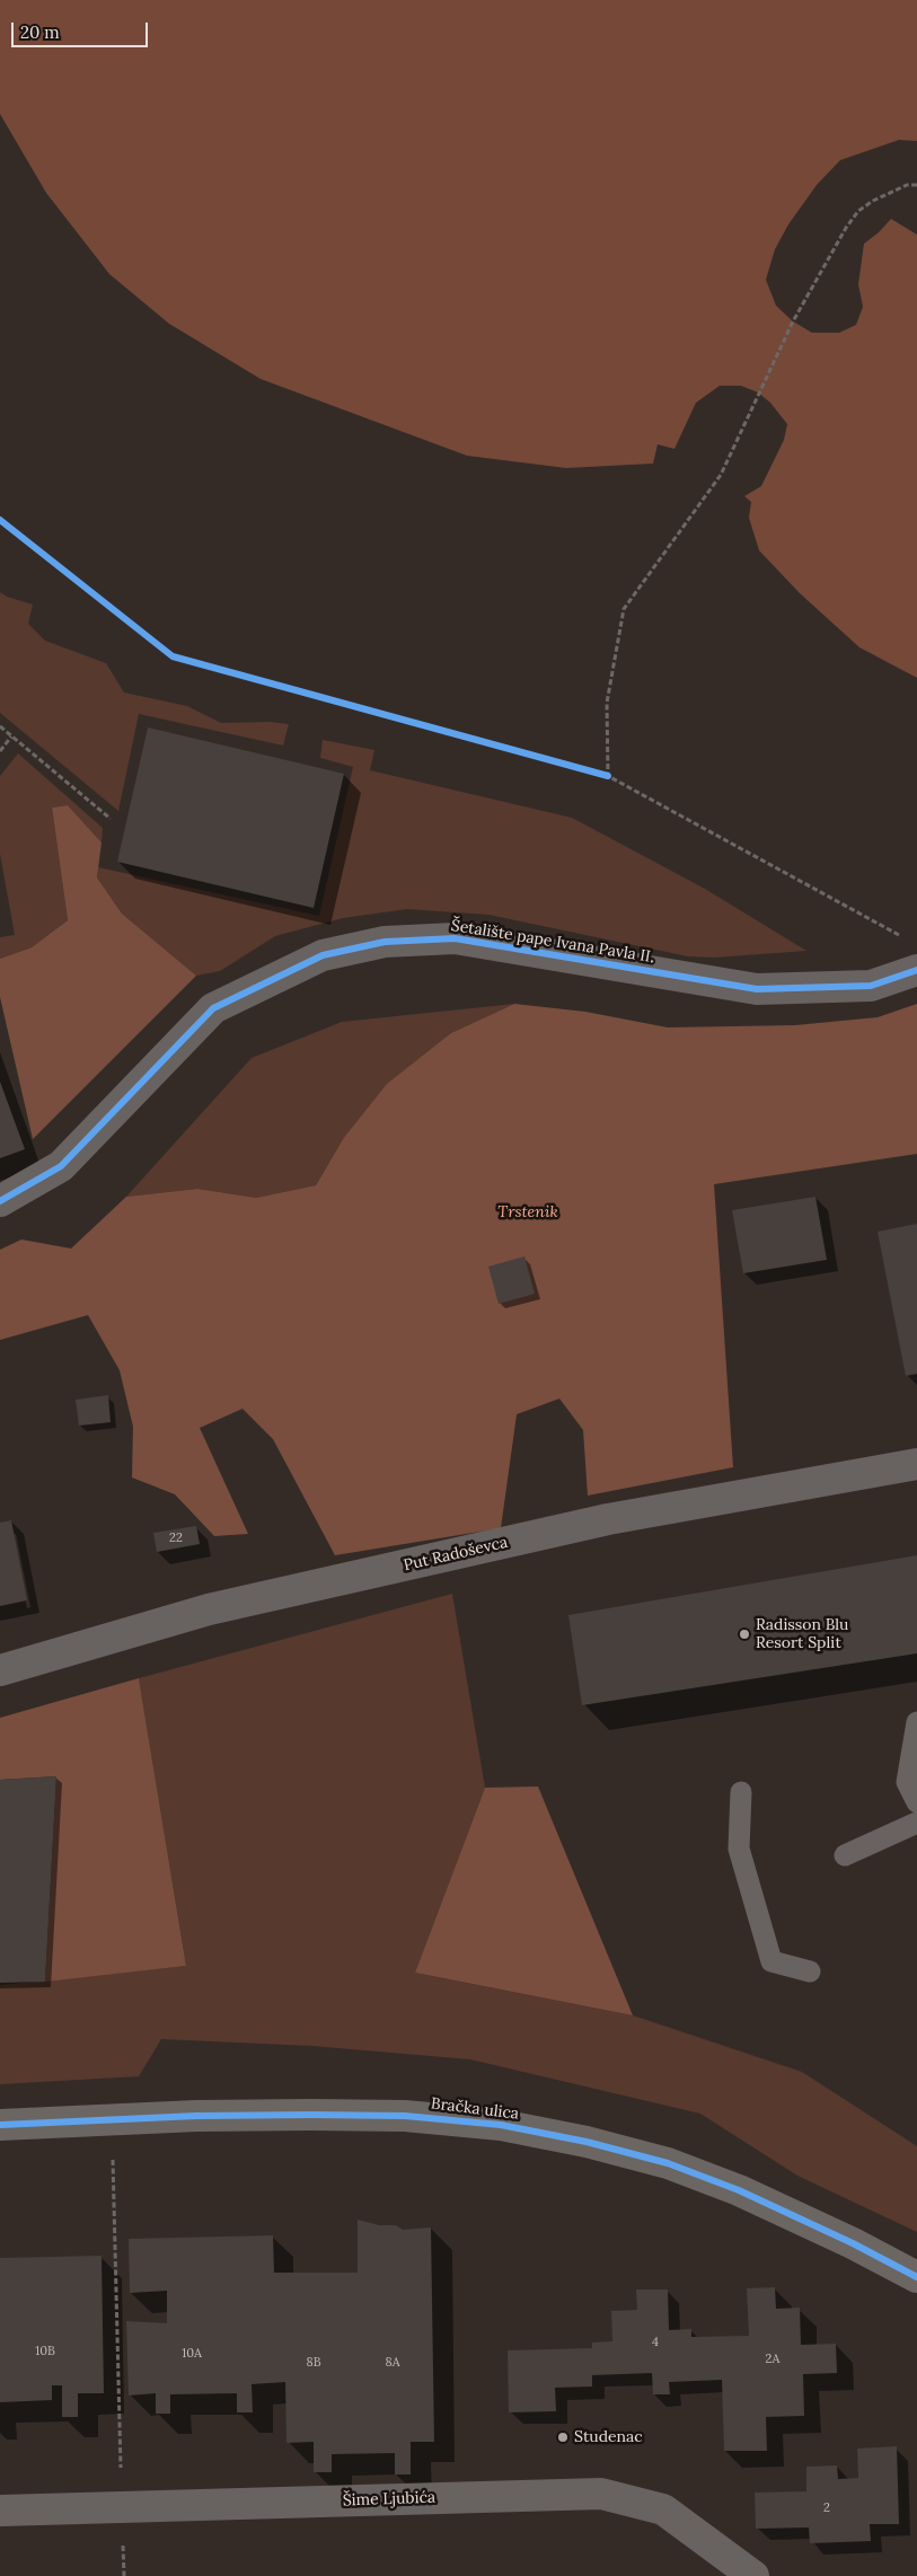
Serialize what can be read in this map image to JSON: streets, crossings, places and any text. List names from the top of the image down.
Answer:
{
  "streets": {
    "street": [
      "Šetalište pape Ivana Pavla II.",
      "Put Radoševca",
      "Bračka ulica",
      "Šime Ljubića"
    ]
  },
  "parks": ["Trstenik"],
  "places": ["Radisson Blu Resort Split", "Studenac"],
  "house_numbers": [
    "22",
    "4",
    "10B",
    "10A",
    "2A",
    "8B",
    "8A",
    "2"
  ],
  "scale_bar": "20 m"
}
